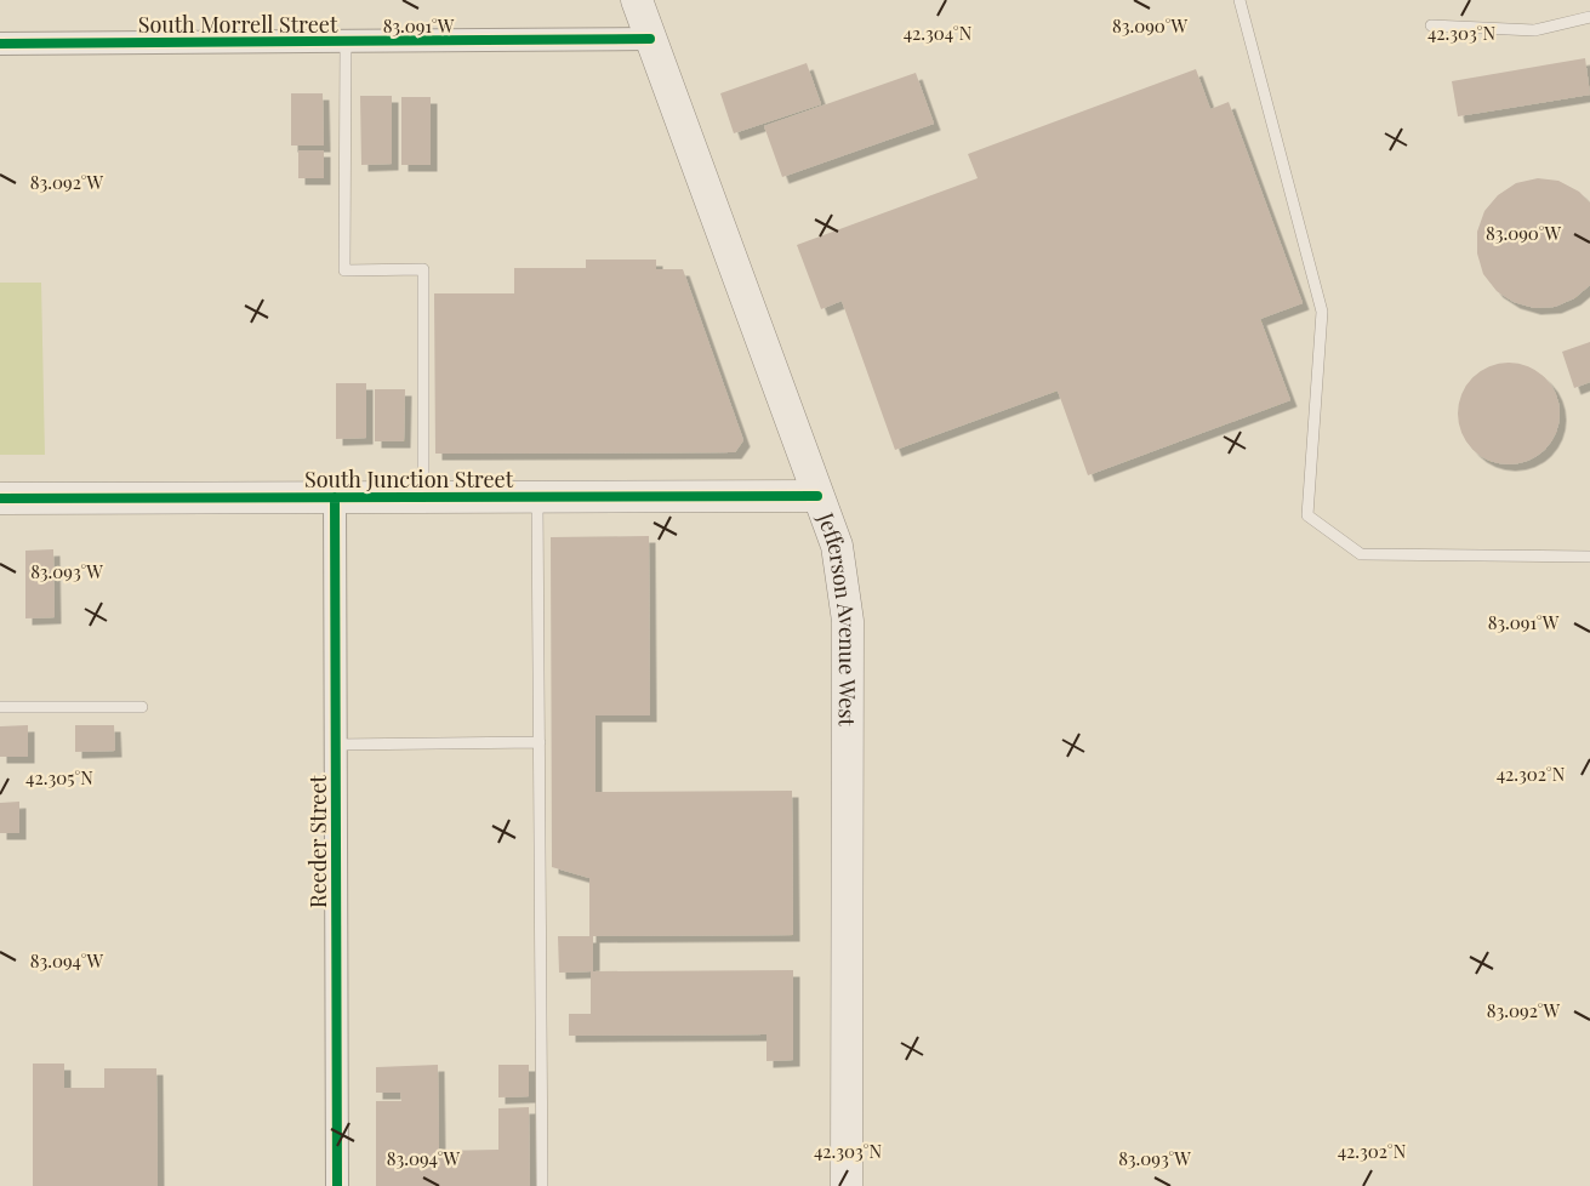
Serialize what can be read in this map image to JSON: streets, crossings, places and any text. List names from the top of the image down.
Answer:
{
  "streets": {
    "main road": ["South Junction Street", "Jefferson Avenue West"],
    "street": ["South Morrell Street", "Reeder Street"]
  },
  "crossings": [
    ["South Morrell Street", "Jefferson Avenue West"],
    ["South Junction Street", "Jefferson Avenue West"],
    ["South Junction Street", "Reeder Street"]
  ],
  "coordinates": [
    "83.091°W",
    "83.090°W",
    "42.304°N",
    "42.303°N",
    "83.092°W",
    "83.093°W",
    "42.302°N",
    "42.305°N",
    "83.094°W"
  ]
}
